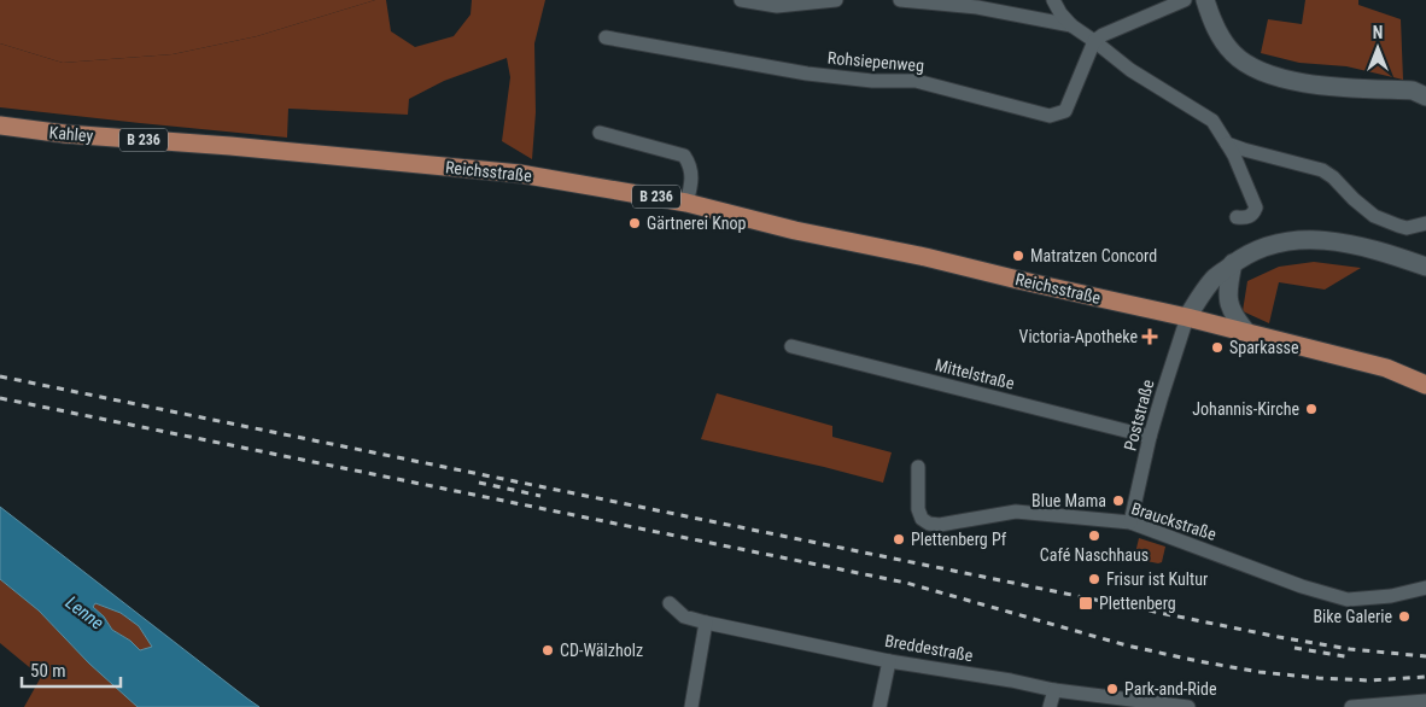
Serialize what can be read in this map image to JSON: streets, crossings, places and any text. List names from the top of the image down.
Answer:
{
  "streets": {
    "main road": ["Kahley", "B 236", "Reichsstraße"],
    "street": [
      "Rohsiepenweg",
      "Mittelstraße",
      "Poststraße",
      "Brauckstraße",
      "Breddestraße"
    ]
  },
  "crossings": [
    ["Kahley", "Reichsstraße"],
    ["Reichsstraße", "Poststraße"],
    ["Mittelstraße", "Poststraße"],
    ["Poststraße", "Brauckstraße"]
  ],
  "water": ["Lenne"],
  "places": {
    "other": [
      "Gärtnerei Knop",
      "Matratzen Concord",
      "Sparkasse",
      "Johannis-Kirche",
      "Blue Mama",
      "Café Naschhaus",
      "Plettenberg Pf",
      "Frisur ist Kultur",
      "Bike Galerie",
      "CD-Wälzholz",
      "Park-and-Ride"
    ],
    "health": ["Victoria-Apotheke"],
    "transit": ["Plettenberg"]
  },
  "scale_bar": "50 m",
  "north": "top"
}
